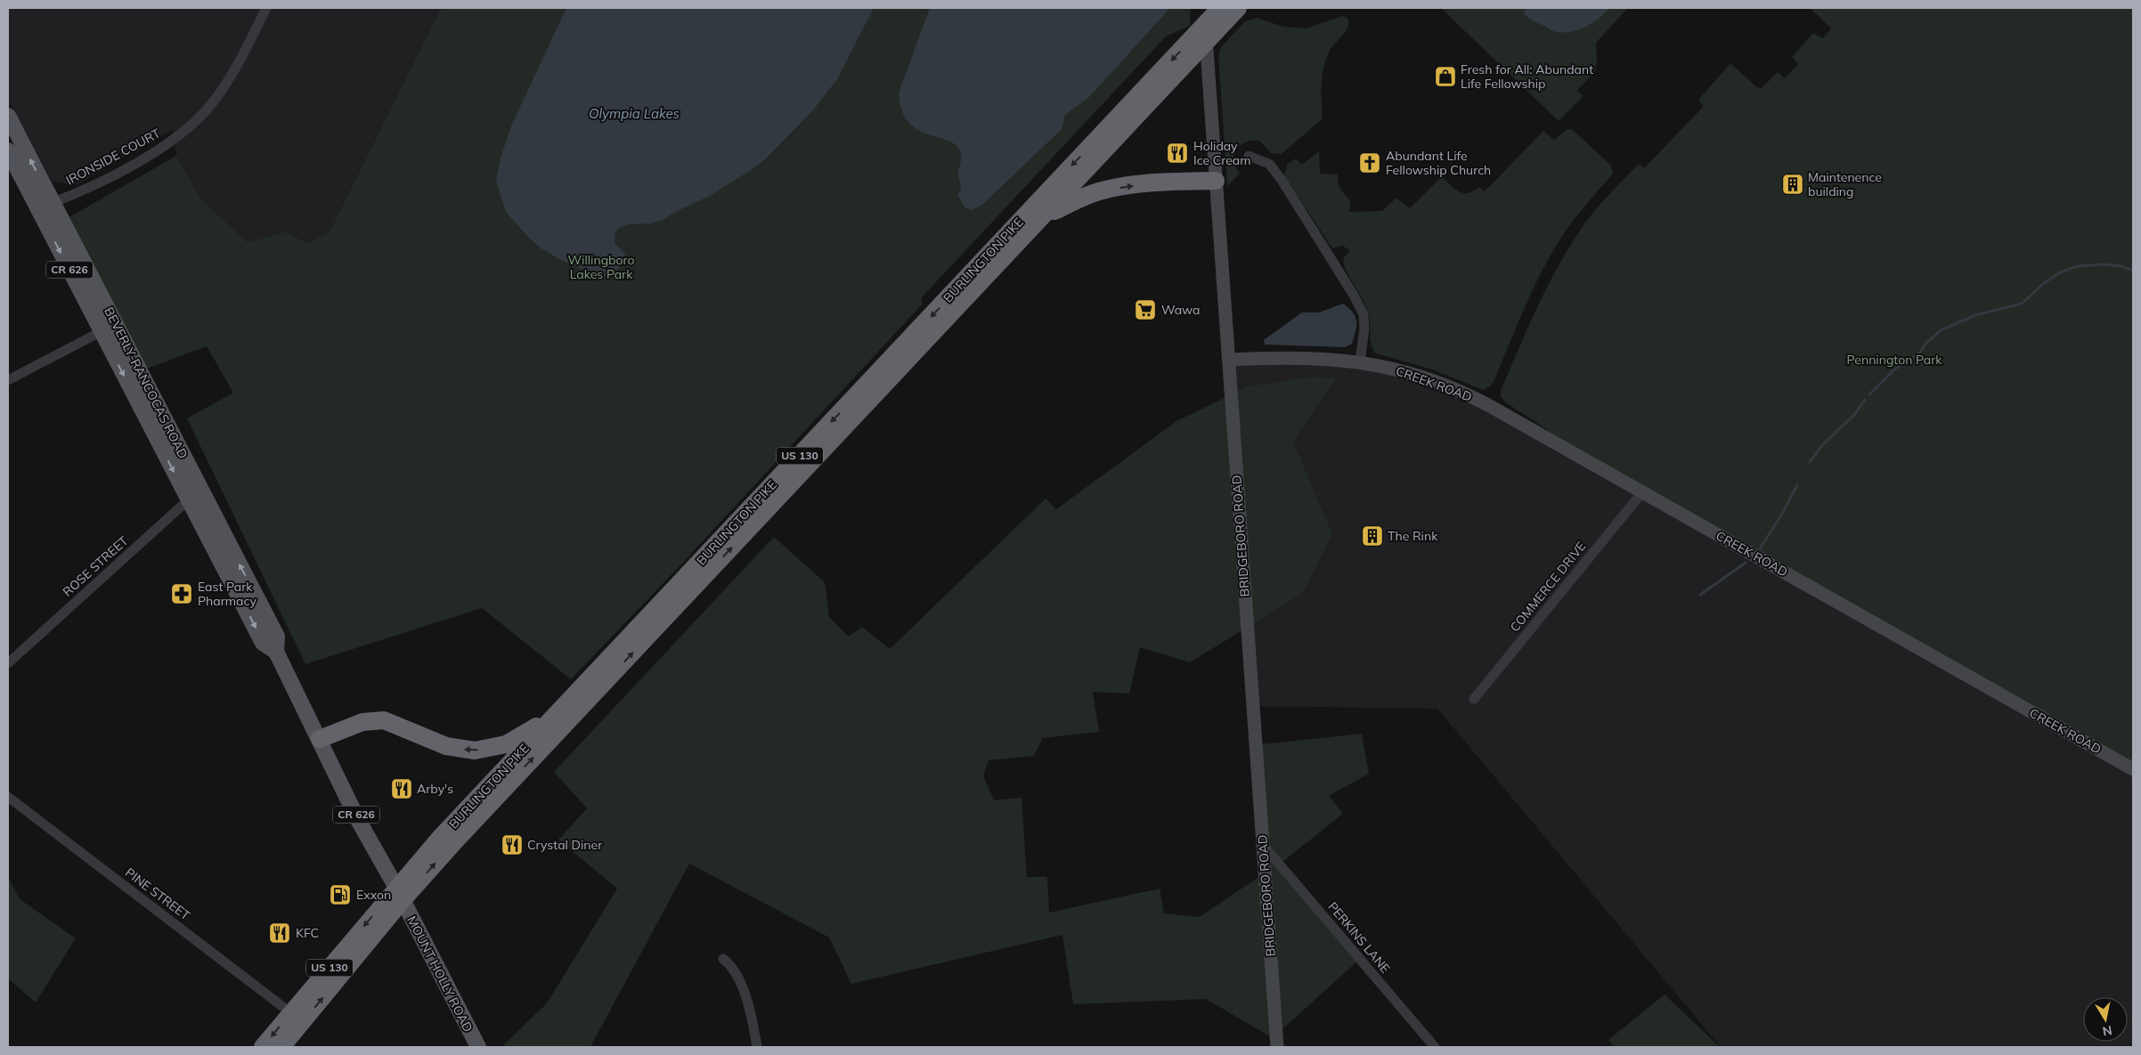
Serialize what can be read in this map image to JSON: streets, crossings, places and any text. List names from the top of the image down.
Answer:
{
  "streets": {
    "highway": ["BURLINGTON PIKE", "US 130"],
    "main road": ["CR 626", "BEVERLY-RANCOCAS ROAD", "MOUNT HOLLY ROAD"],
    "street": [
      "IRONSIDE COURT",
      "CREEK ROAD",
      "BRIDGEBORO ROAD",
      "ROSE STREET",
      "COMMERCE DRIVE",
      "PINE STREET",
      "PERKINS LANE"
    ]
  },
  "crossings": [
    ["IRONSIDE COURT", "BEVERLY-RANCOCAS ROAD"],
    ["BURLINGTON PIKE", "BEVERLY-RANCOCAS ROAD"],
    ["BURLINGTON PIKE", "BRIDGEBORO ROAD"],
    ["BURLINGTON PIKE", "PINE STREET"],
    ["BURLINGTON PIKE", "MOUNT HOLLY ROAD"],
    ["BEVERLY-RANCOCAS ROAD", "ROSE STREET"],
    ["BEVERLY-RANCOCAS ROAD", "MOUNT HOLLY ROAD"],
    ["CREEK ROAD", "BRIDGEBORO ROAD"],
    ["CREEK ROAD", "COMMERCE DRIVE"],
    ["BRIDGEBORO ROAD", "PERKINS LANE"]
  ],
  "water": ["Olympia Lakes"],
  "parks": ["Willingboro Lakes Park", "Pennington Park"],
  "places": {
    "shop": ["Fresh for All: Abundant Life Fellowship"],
    "restaurant": [
      "Holiday Ice Cream",
      "Arby's",
      "Crystal Diner",
      "KFC"
    ],
    "church": ["Abundant Life Fellowship Church"],
    "building": ["Maintenence building", "The Rink"],
    "supermarket": ["Wawa"],
    "pharmacy": ["East Park Pharmacy"],
    "fuel station": ["Exxon"]
  },
  "north": "bottom"
}
